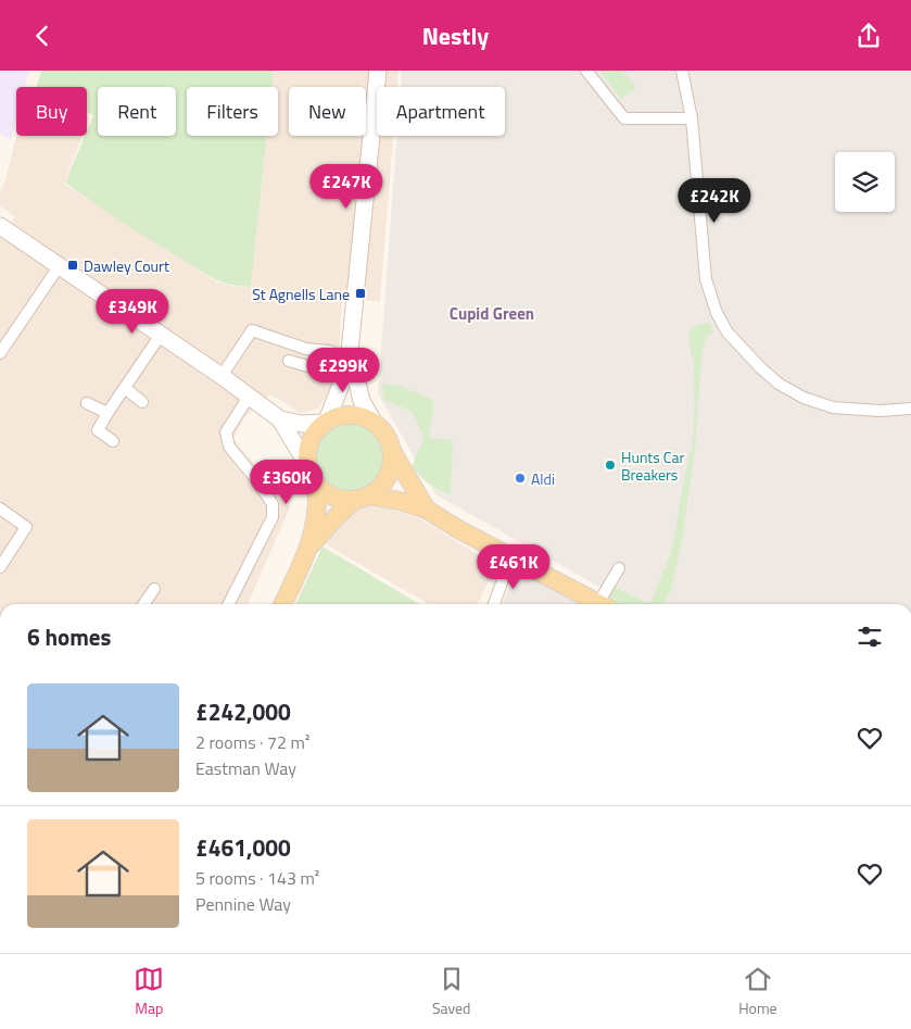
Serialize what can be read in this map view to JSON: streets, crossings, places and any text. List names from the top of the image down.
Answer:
{
  "districts": ["Cupid Green"],
  "places": {
    "transit": ["Dawley Court", "St Agnells Lane"],
    "other": ["Hunts Car Breakers", "Aldi"]
  },
  "page": {
    "header": "Nestly",
    "chip": [
      "Buy",
      "Rent",
      "Filters",
      "New",
      "Apartment"
    ],
    "price": [
      "£247K",
      "£242K",
      "£349K",
      "£299K",
      "£360K",
      "£461K"
    ],
    "heading": "6 homes",
    "list": [
      {
        "name": "£242,000",
        "note": "2 rooms · 72 m² · Eastman Way"
      },
      {
        "name": "£461,000",
        "note": "5 rooms · 143 m² · Pennine Way"
      }
    ],
    "tabs": ["Map", "Saved", "Home"]
  }
}
